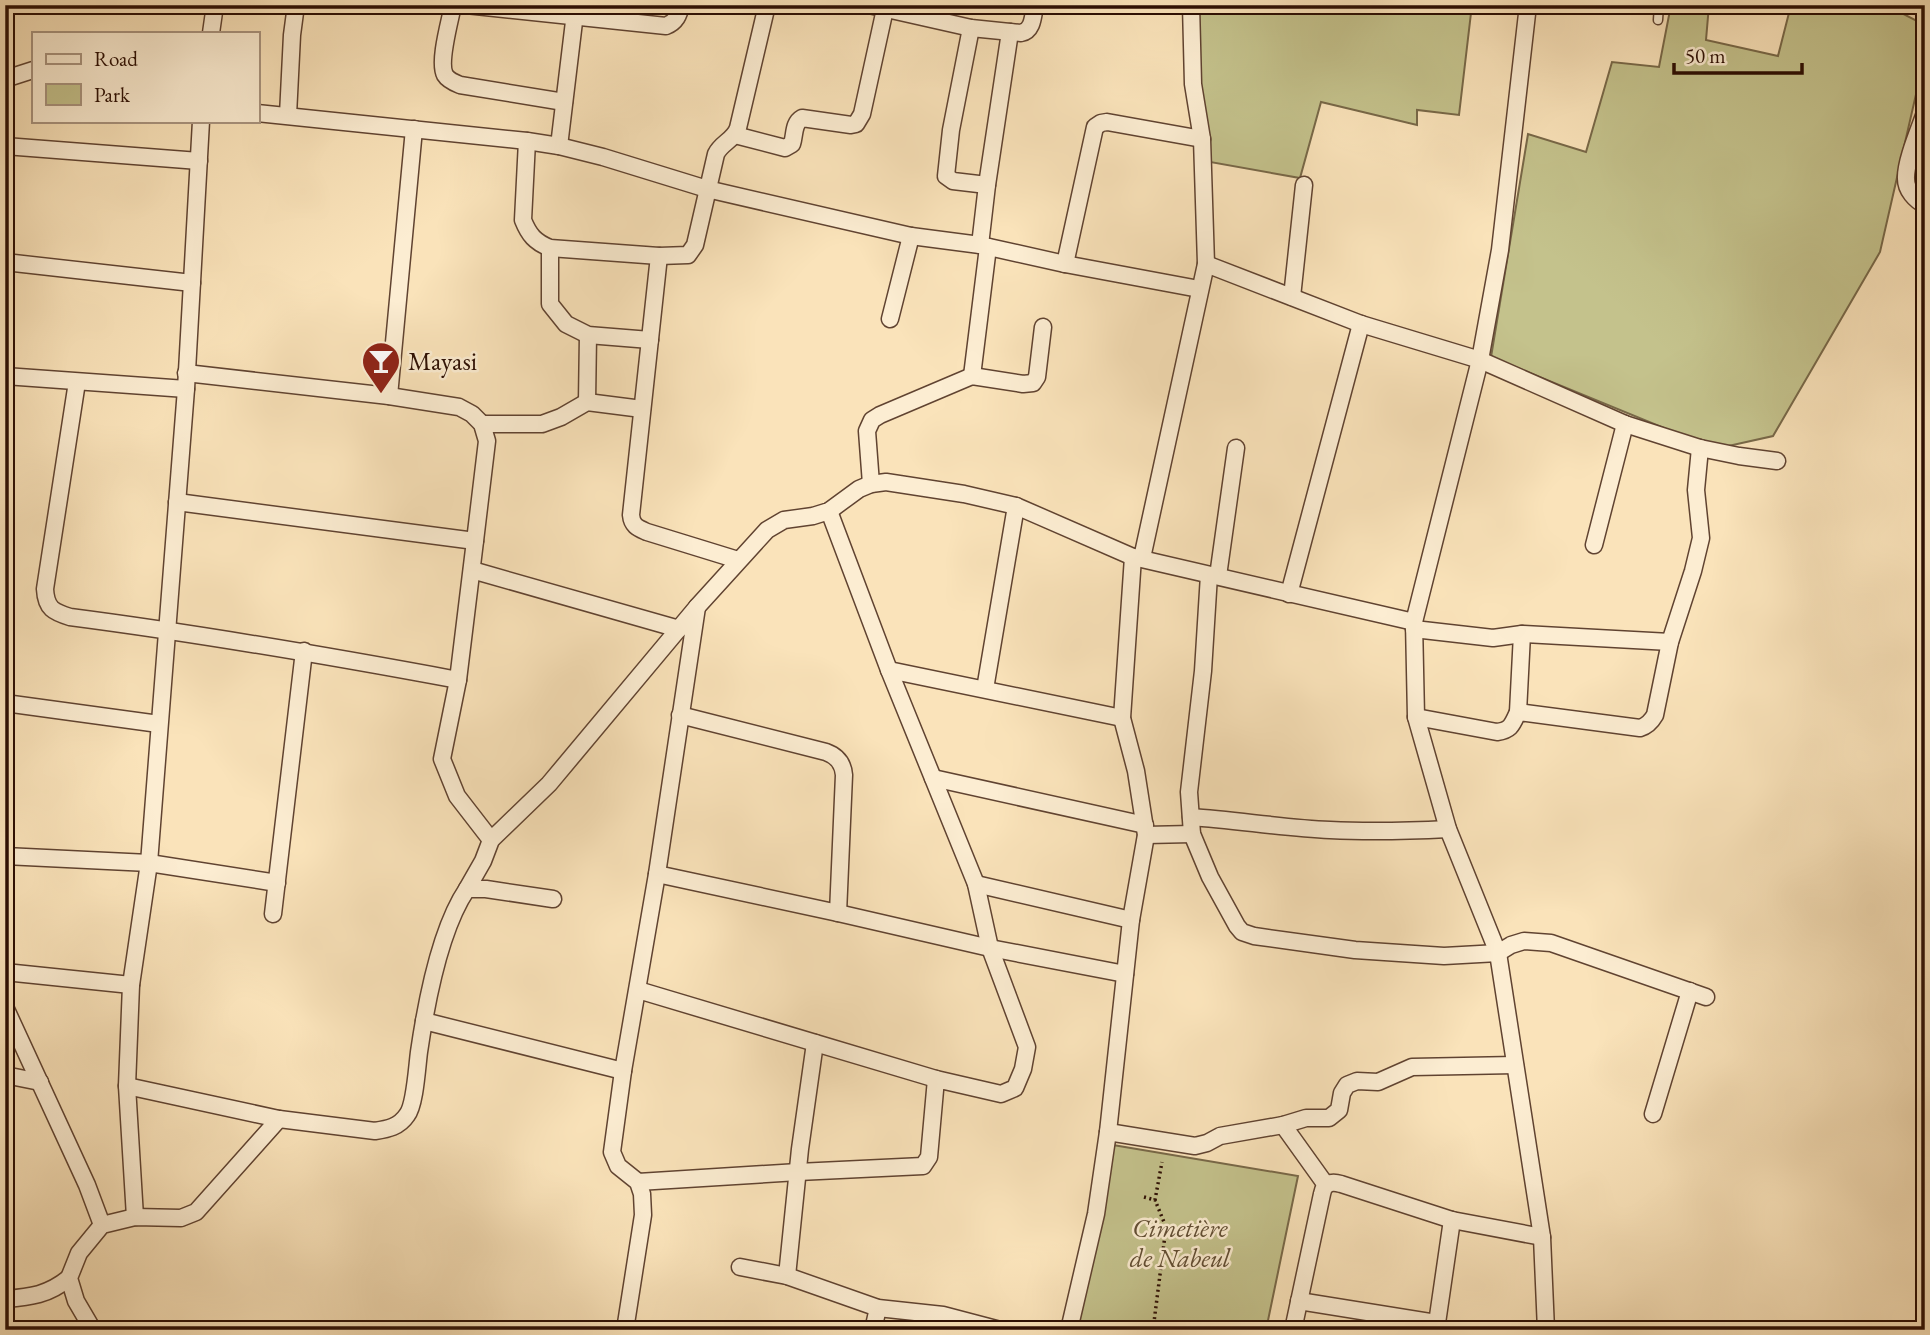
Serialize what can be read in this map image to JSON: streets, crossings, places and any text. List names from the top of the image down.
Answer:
{
  "parks": ["Cimetière de Nabeul"],
  "places": {
    "bar": ["Mayasi"]
  },
  "legend": ["Road", "Park"],
  "scale_bar": "50 m"
}
